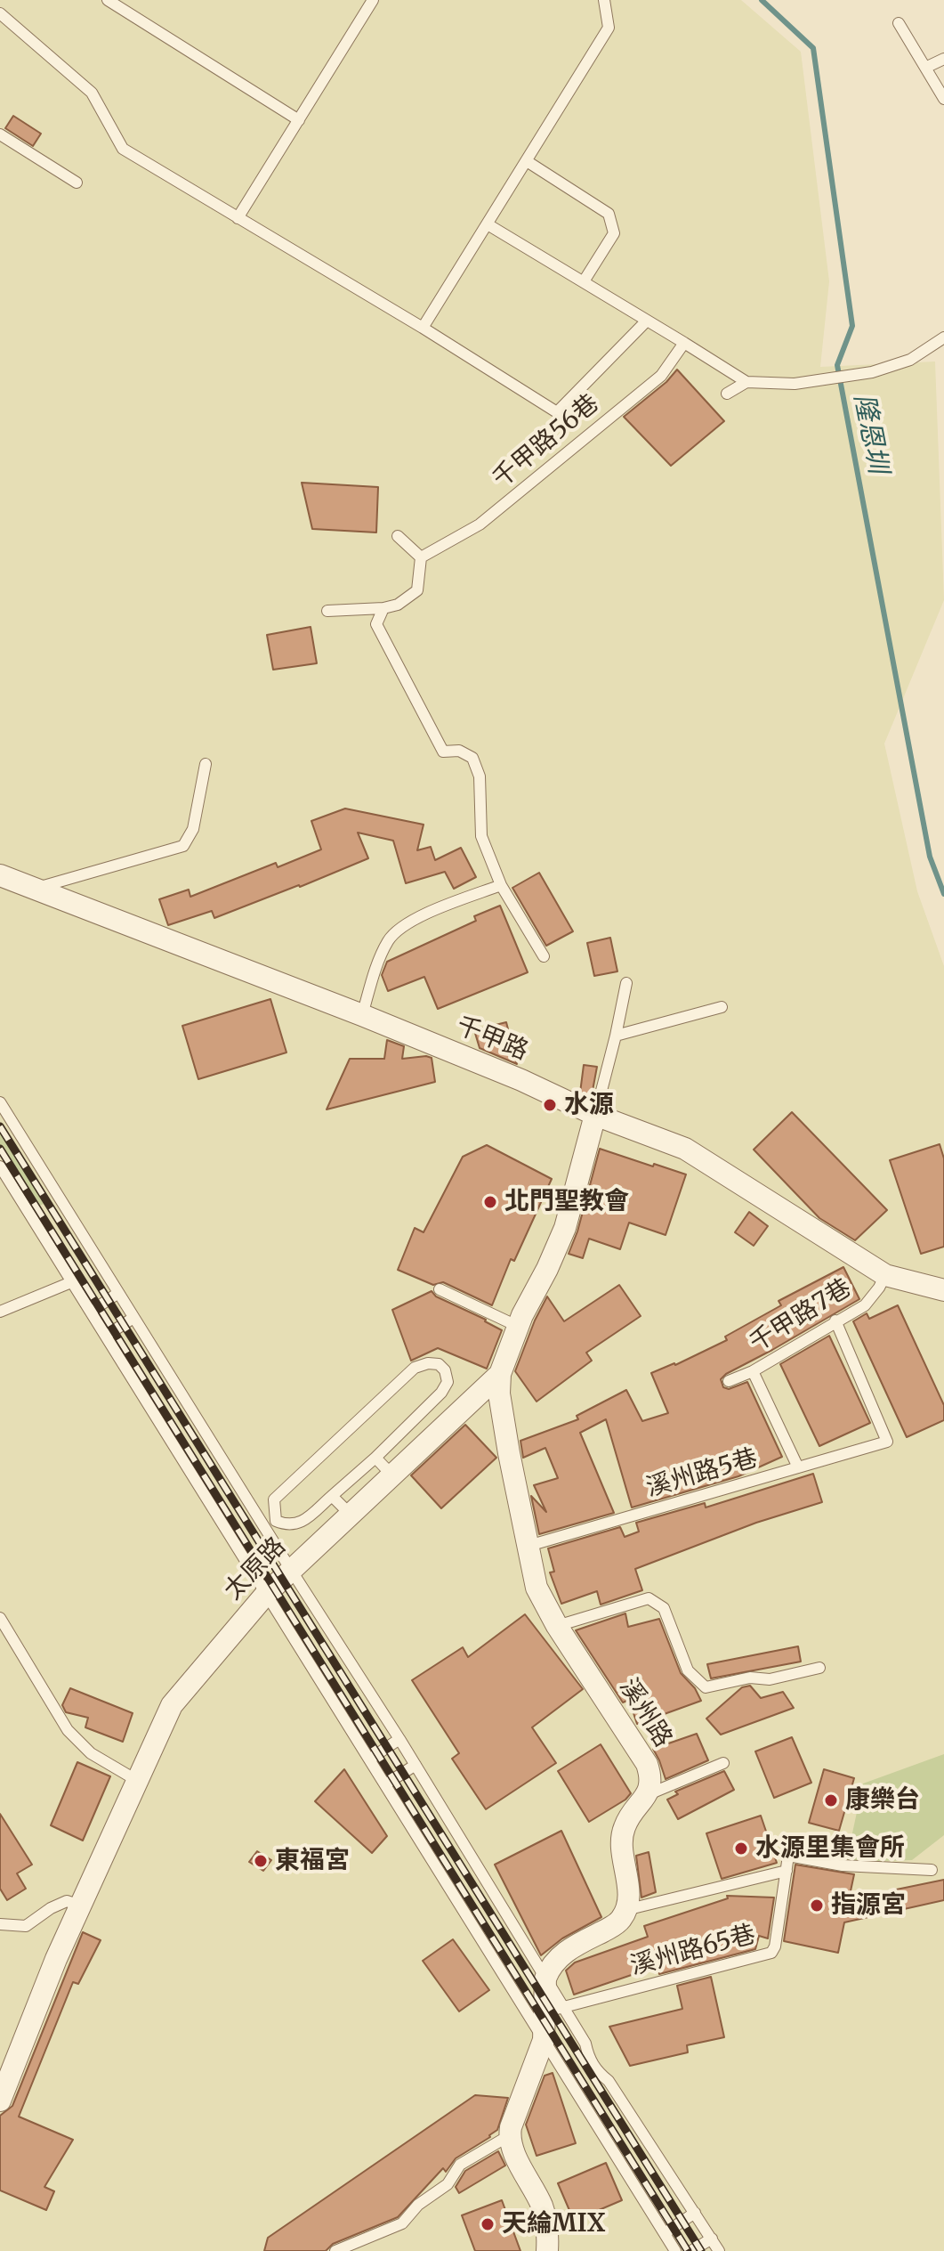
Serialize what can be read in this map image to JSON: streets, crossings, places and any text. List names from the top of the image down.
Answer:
{
  "streets": {
    "street": ["千甲路", "太原路", "溪州路"],
    "lane": [
      "千甲路56巷",
      "千甲路7巷",
      "溪州路5巷",
      "溪州路65巷"
    ]
  },
  "crossings": [
    ["千甲路", "千甲路7巷"],
    ["千甲路", "太原路"],
    ["千甲路7巷", "溪州路5巷"],
    ["溪州路5巷", "溪州路"],
    ["太原路", "溪州路"]
  ],
  "water": ["隆恩圳"],
  "places": [
    "水源",
    "北門聖教會",
    "康樂台",
    "水源里集會所",
    "東福宮",
    "指源宮",
    "天綸MIX"
  ]
}
